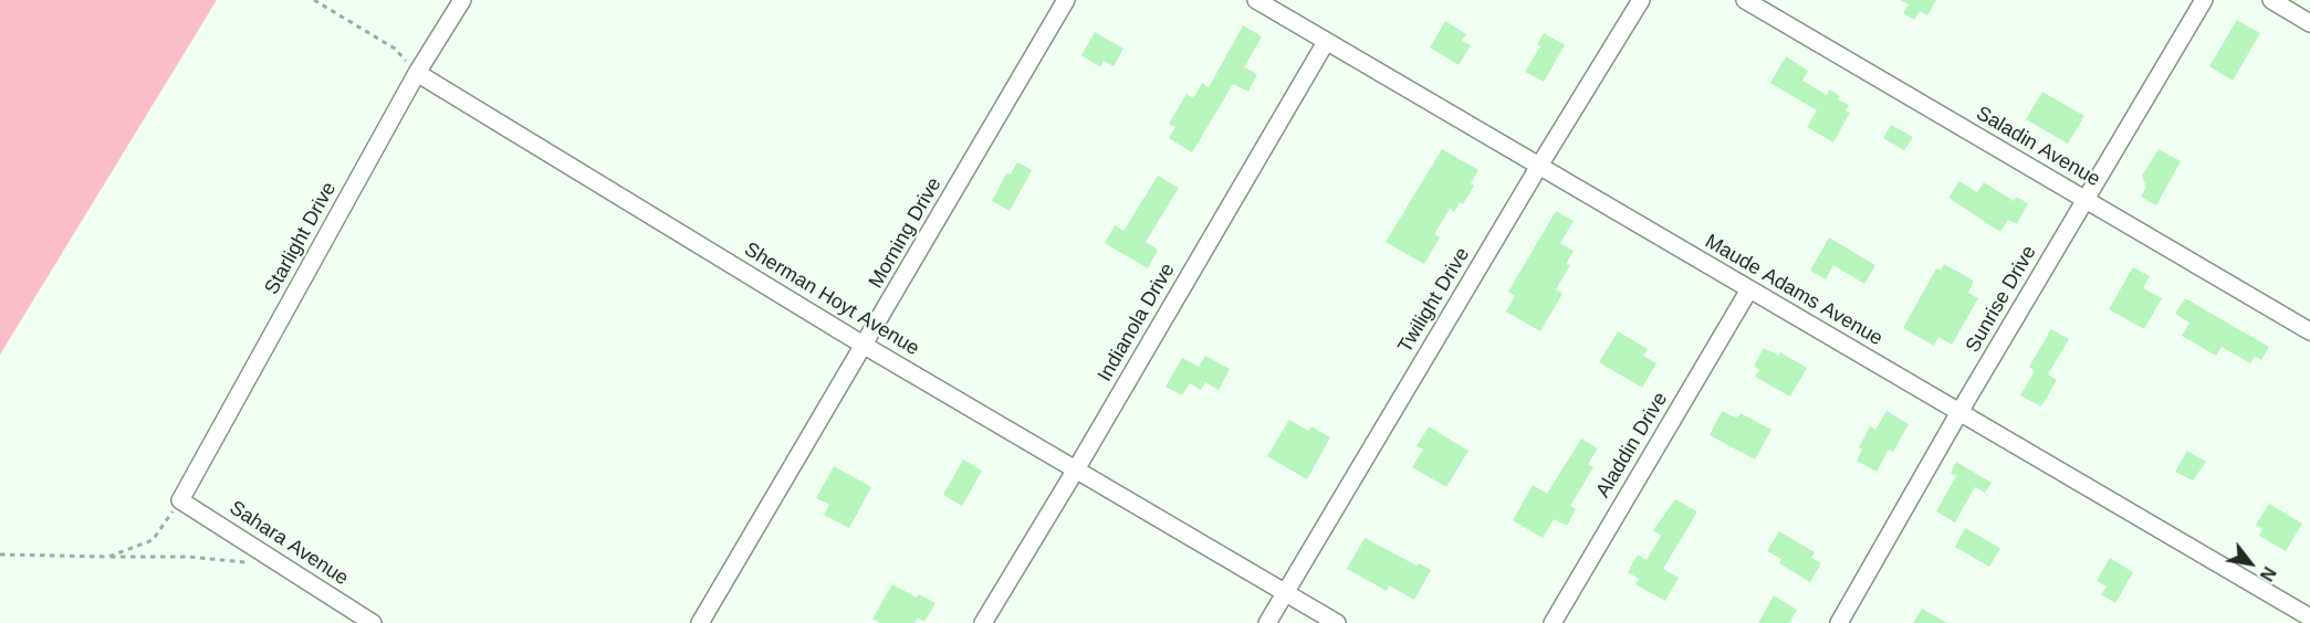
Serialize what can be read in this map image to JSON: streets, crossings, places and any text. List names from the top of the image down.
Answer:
{
  "streets": {
    "street": [
      "Saladin Avenue",
      "Morning Drive",
      "Starlight Drive",
      "Maude Adams Avenue",
      "Sherman Hoyt Avenue",
      "Sunrise Drive",
      "Twilight Drive",
      "Indianola Drive",
      "Aladdin Drive",
      "Sahara Avenue"
    ]
  },
  "crossings": [
    ["Saladin Avenue", "Sunrise Drive"],
    ["Morning Drive", "Sherman Hoyt Avenue"],
    ["Starlight Drive", "Sherman Hoyt Avenue"],
    ["Starlight Drive", "Sahara Avenue"],
    ["Maude Adams Avenue", "Sunrise Drive"],
    ["Maude Adams Avenue", "Twilight Drive"],
    ["Maude Adams Avenue", "Indianola Drive"],
    ["Maude Adams Avenue", "Aladdin Drive"],
    ["Sherman Hoyt Avenue", "Twilight Drive"],
    ["Sherman Hoyt Avenue", "Indianola Drive"]
  ],
  "north": "bottom right"
}
